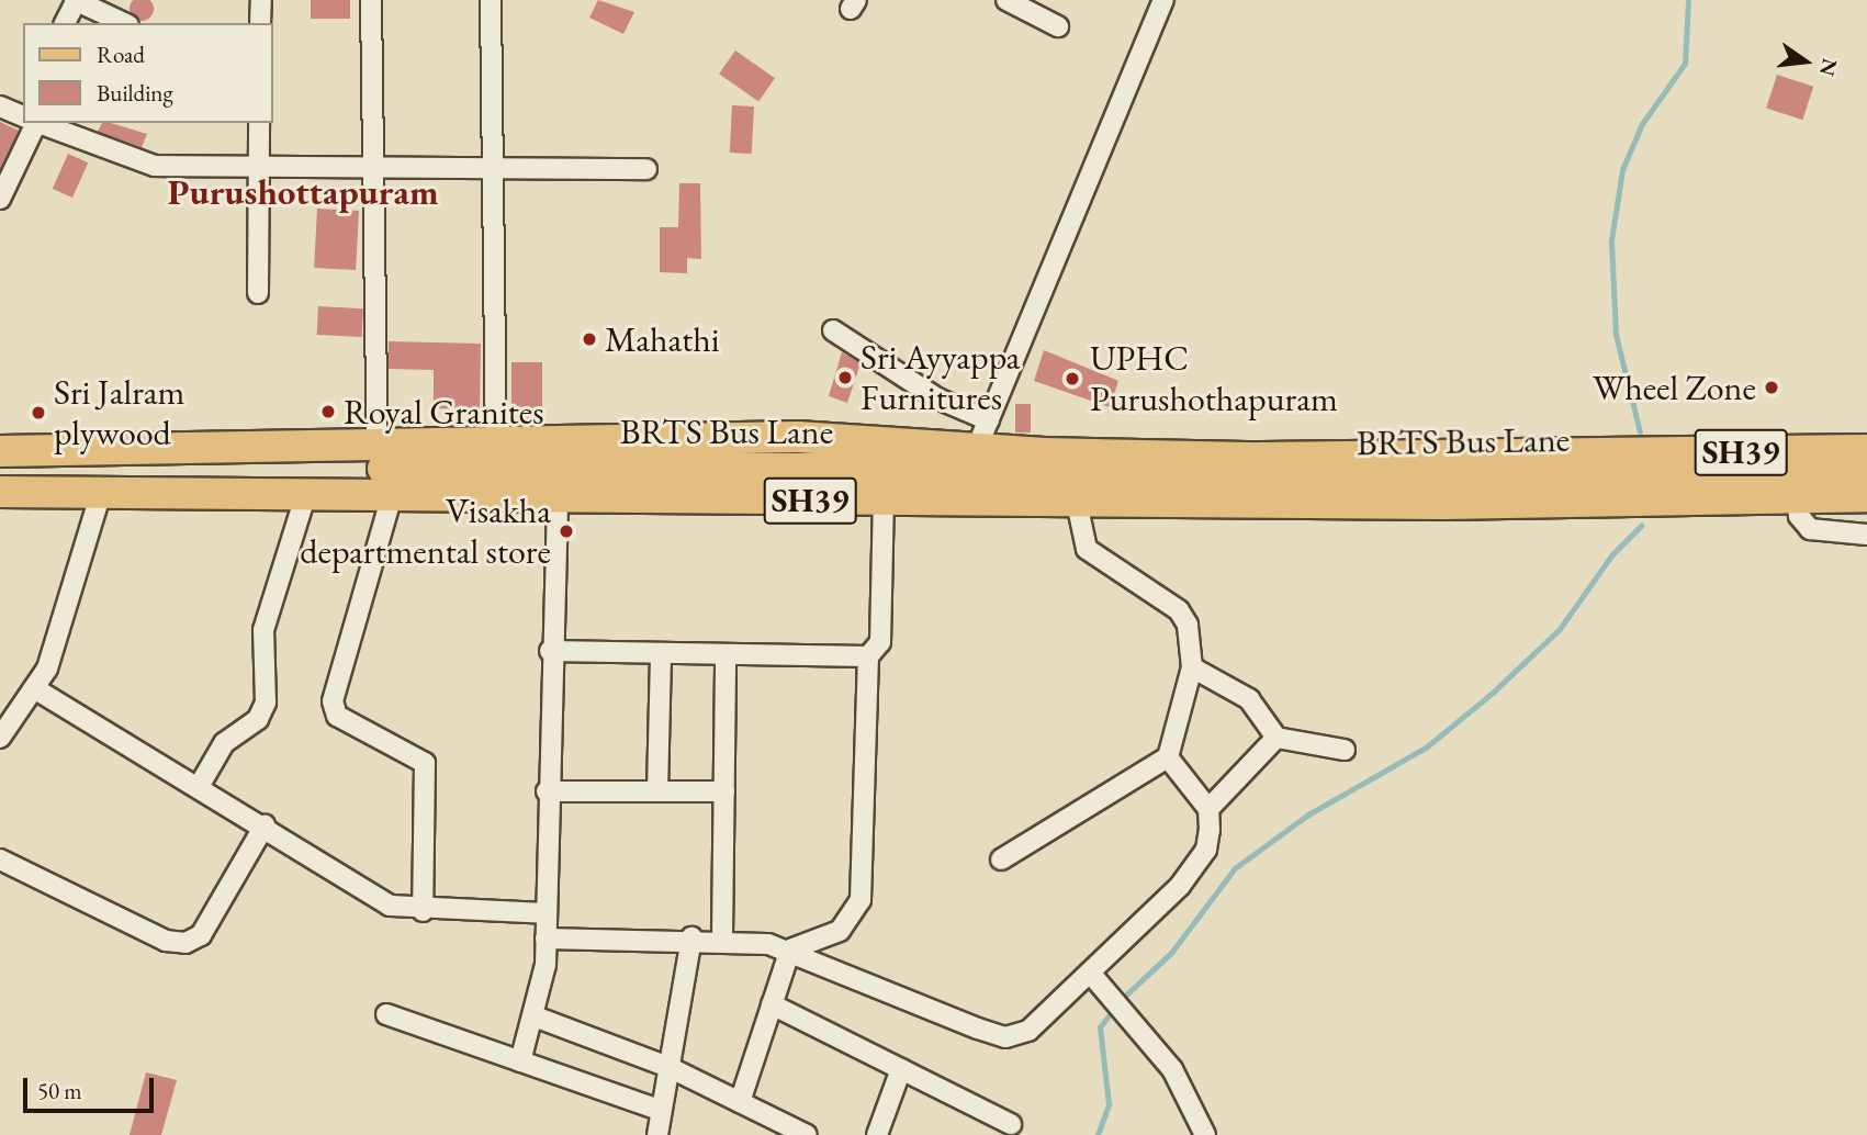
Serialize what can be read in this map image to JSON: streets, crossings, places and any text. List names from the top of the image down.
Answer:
{
  "streets": {
    "main road": ["BRTS Bus Lane", "SH39"]
  },
  "crossings": [
    ["BRTS Bus Lane", "SH39"]
  ],
  "districts": ["Purushottapuram"],
  "places": [
    "Mahathi",
    "Sri Ayyappa Furnitures",
    "UPHC Purushothapuram",
    "Wheel Zone",
    "Royal Granites",
    "Sri Jalram plywood",
    "Visakha departmental store"
  ],
  "legend": ["Road", "Building"],
  "scale_bar": "50 m",
  "north": "right"
}
